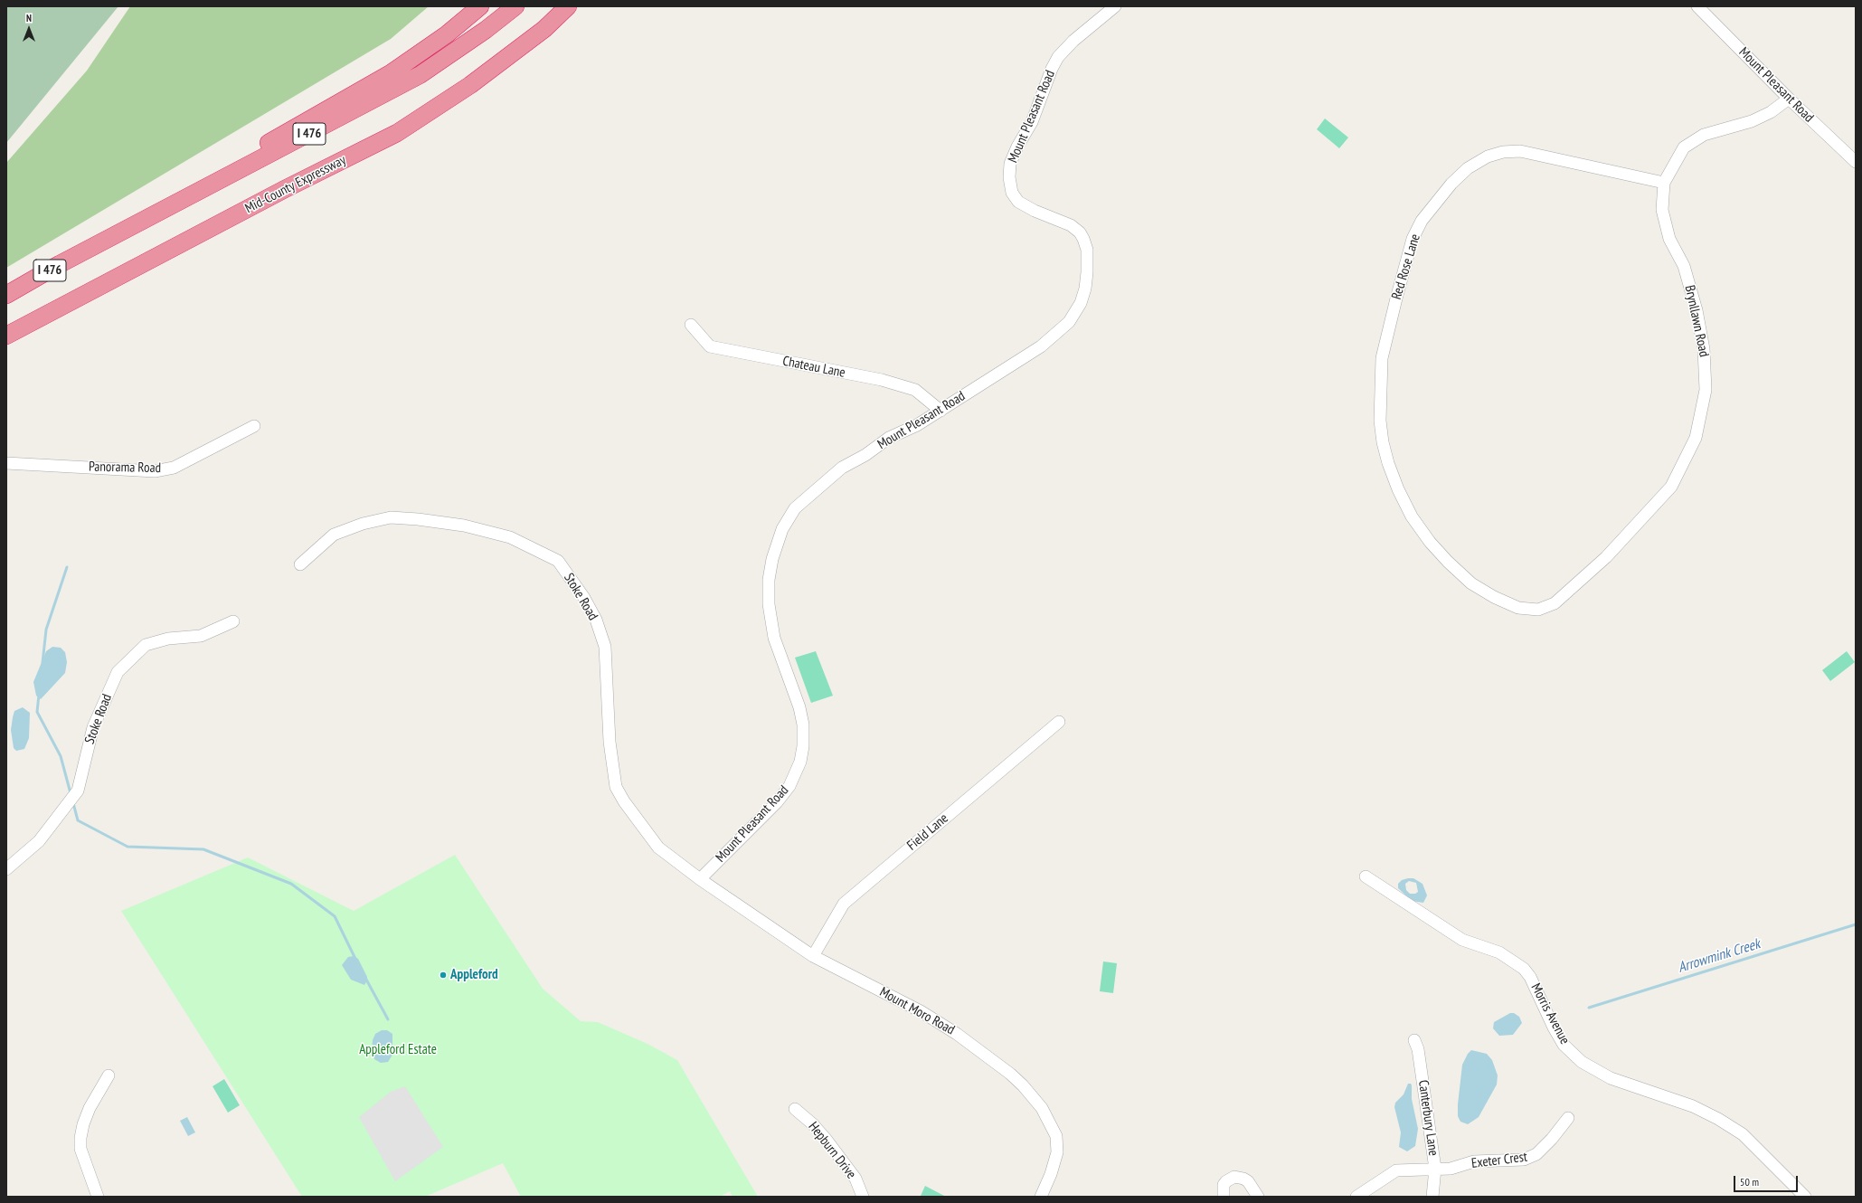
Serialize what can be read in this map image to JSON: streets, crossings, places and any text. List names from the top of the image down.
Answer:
{
  "streets": {
    "highway": ["I 476", "Mid-County Expressway"],
    "street": [
      "Mount Pleasant Road",
      "Red Rose Lane",
      "Brynllawn Road",
      "Chateau Lane",
      "Panorama Road",
      "Stoke Road",
      "Field Lane",
      "Mount Moro Road",
      "Morris Avenue",
      "Canterbury Lane",
      "Hepburn Drive",
      "Exeter Crest"
    ]
  },
  "crossings": [
    ["Mount Pleasant Road", "Brynllawn Road"],
    ["Mount Pleasant Road", "Chateau Lane"],
    ["Mount Pleasant Road", "Stoke Road"],
    ["Mount Pleasant Road", "Mount Moro Road"],
    ["Red Rose Lane", "Brynllawn Road"],
    ["Stoke Road", "Mount Moro Road"],
    ["Field Lane", "Mount Moro Road"],
    ["Canterbury Lane", "Exeter Crest"]
  ],
  "water": ["Arrowmink Creek"],
  "parks": ["Appleford Estate"],
  "places": ["Appleford"],
  "scale_bar": "50 m",
  "north": "top"
}
